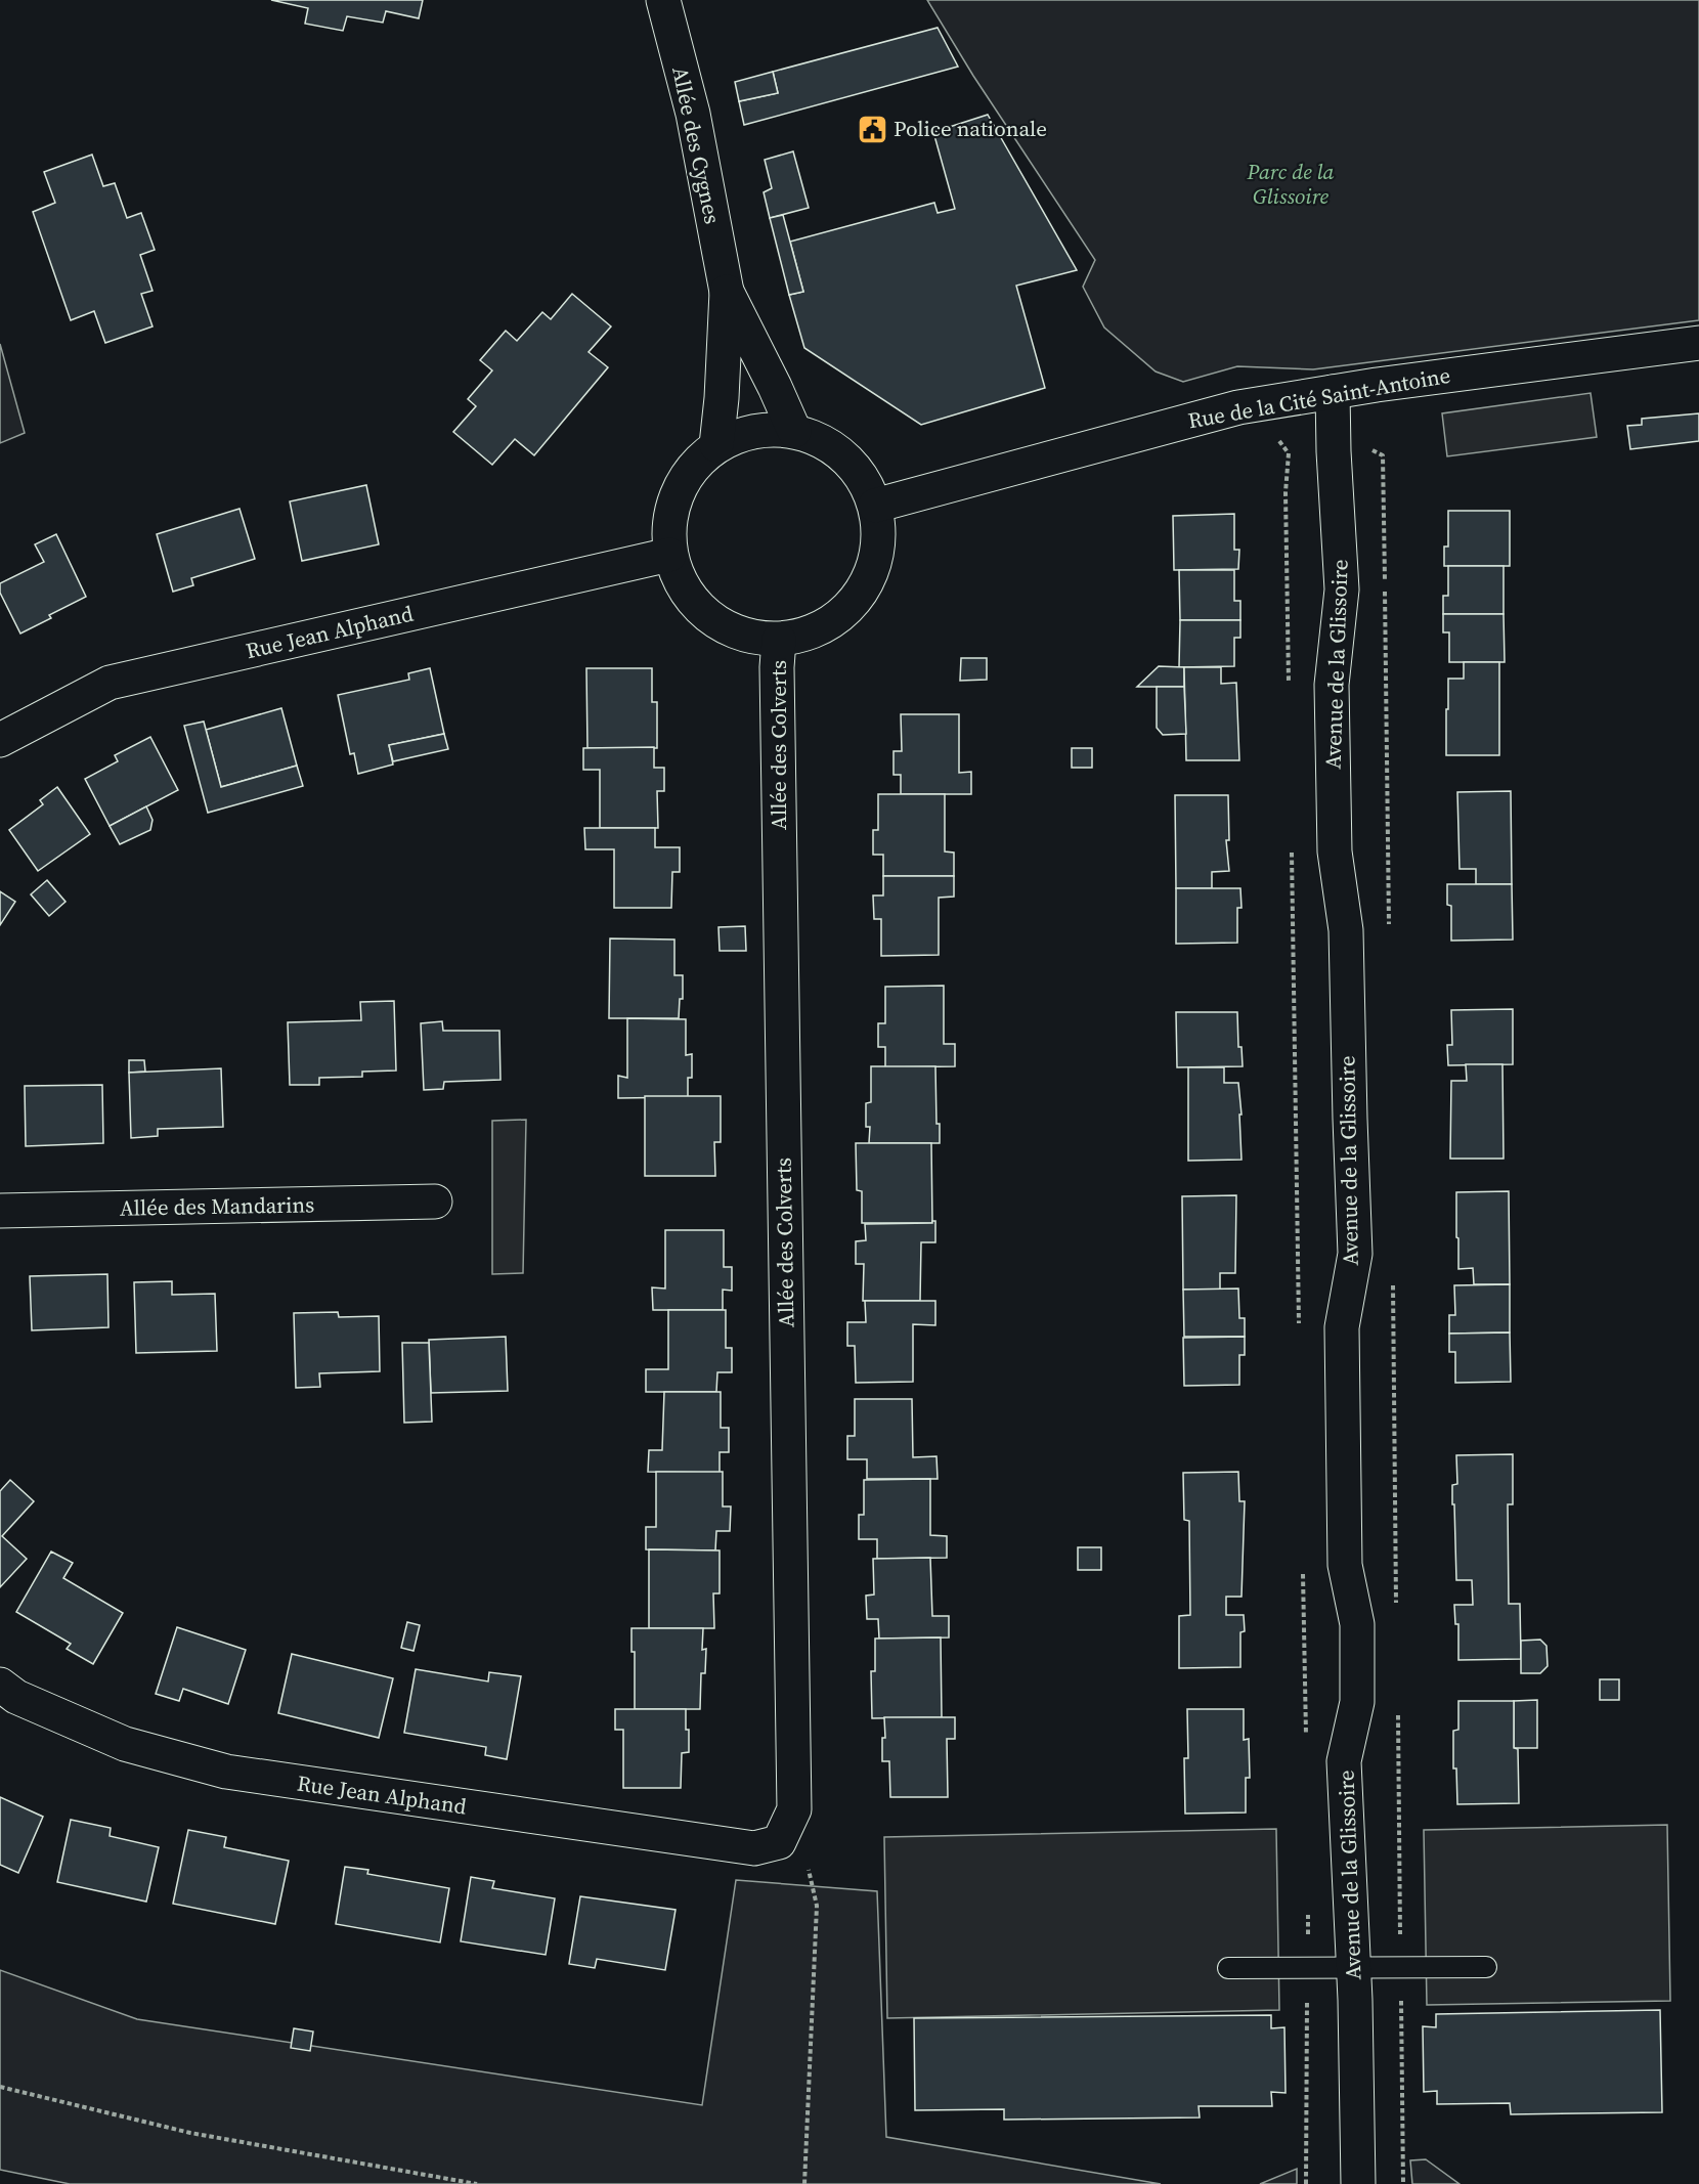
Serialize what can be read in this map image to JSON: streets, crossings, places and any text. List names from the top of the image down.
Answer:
{
  "streets": {
    "street": [
      "Allée des Cygnes",
      "Rue de la Cité Saint-Antoine",
      "Rue Jean Alphand",
      "Avenue de la Glissoire",
      "Allée des Colverts",
      "Allée des Mandarins"
    ]
  },
  "crossings": [
    ["Allée des Cygnes", "Rue de la Cité Saint-Antoine"],
    ["Allée des Cygnes", "Rue Jean Alphand"],
    ["Allée des Cygnes", "Allée des Colverts"],
    ["Rue de la Cité Saint-Antoine", "Rue Jean Alphand"],
    ["Rue de la Cité Saint-Antoine", "Avenue de la Glissoire"],
    ["Rue de la Cité Saint-Antoine", "Allée des Colverts"],
    ["Rue Jean Alphand", "Allée des Colverts"]
  ],
  "parks": ["Parc de la Glissoire"],
  "places": {
    "public building": ["Police nationale"]
  }
}
